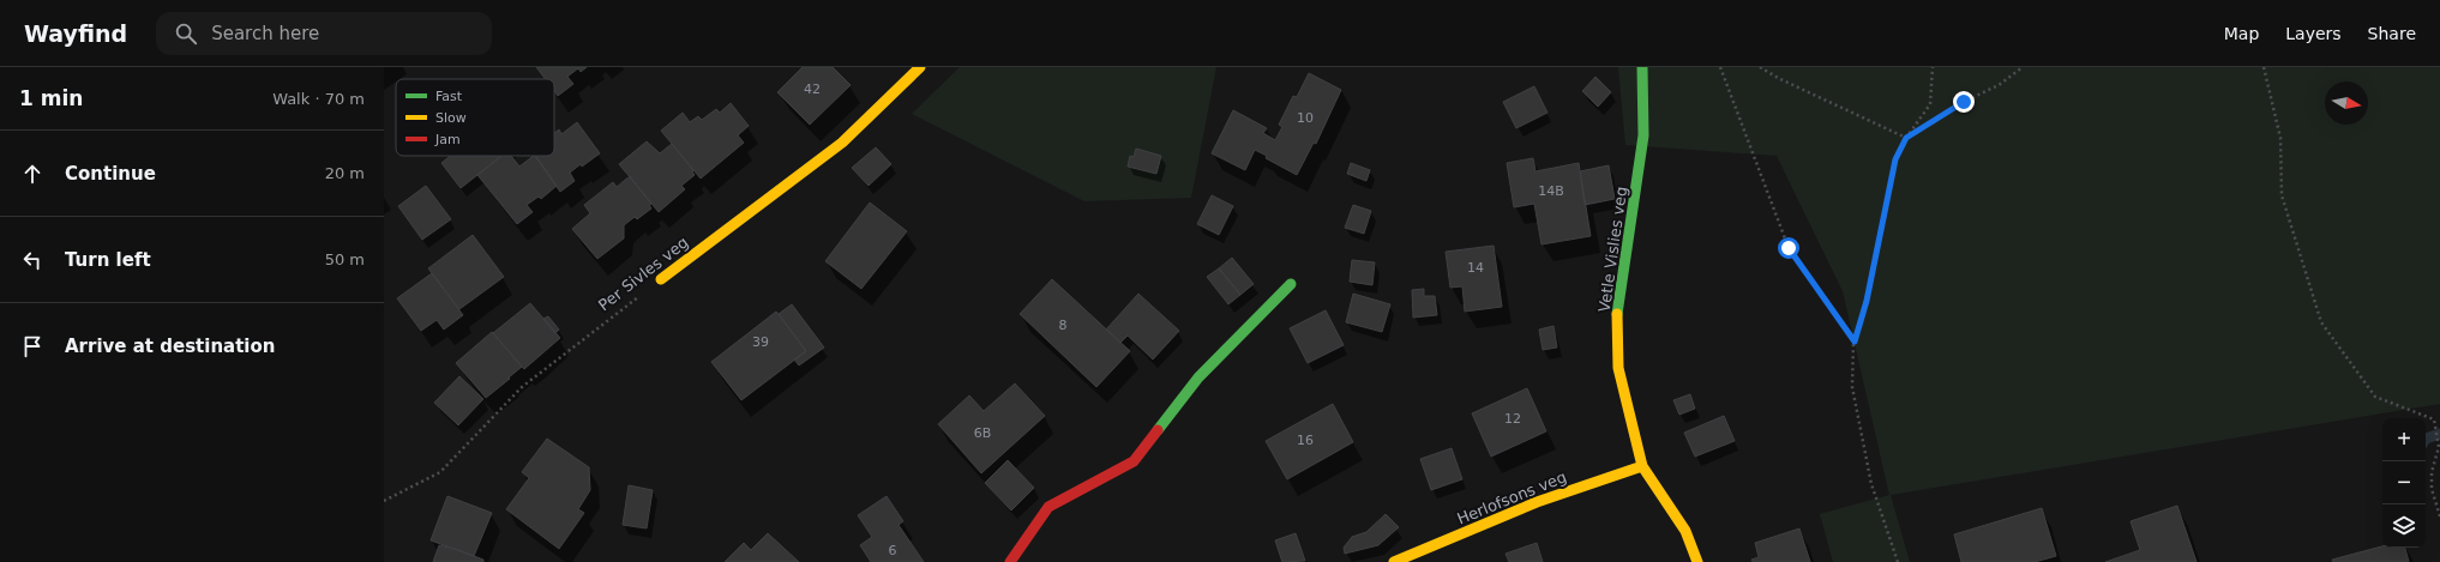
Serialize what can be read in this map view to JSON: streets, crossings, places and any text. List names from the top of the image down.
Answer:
{
  "streets": {
    "street": ["Vetle Vislies veg", "Per Sivles veg", "Herlofsons veg"]
  },
  "crossings": [
    ["Vetle Vislies veg", "Herlofsons veg"]
  ],
  "house_numbers": [
    "42",
    "10",
    "14B",
    "14",
    "8",
    "39",
    "12",
    "6B",
    "16",
    "6"
  ],
  "legend": ["Fast", "Slow", "Jam"],
  "north": "right",
  "page": {
    "header": "Wayfind",
    "search": "Search here",
    "nav": ["Map", "Layers", "Share"],
    "heading": ["1 min", "Walk · 70 m"],
    "list": [
      ["Continue", "20 m"],
      ["Turn left", "50 m"],
      "Arrive at destination"
    ],
    "map_buttons": ["+", "−"]
  }
}
